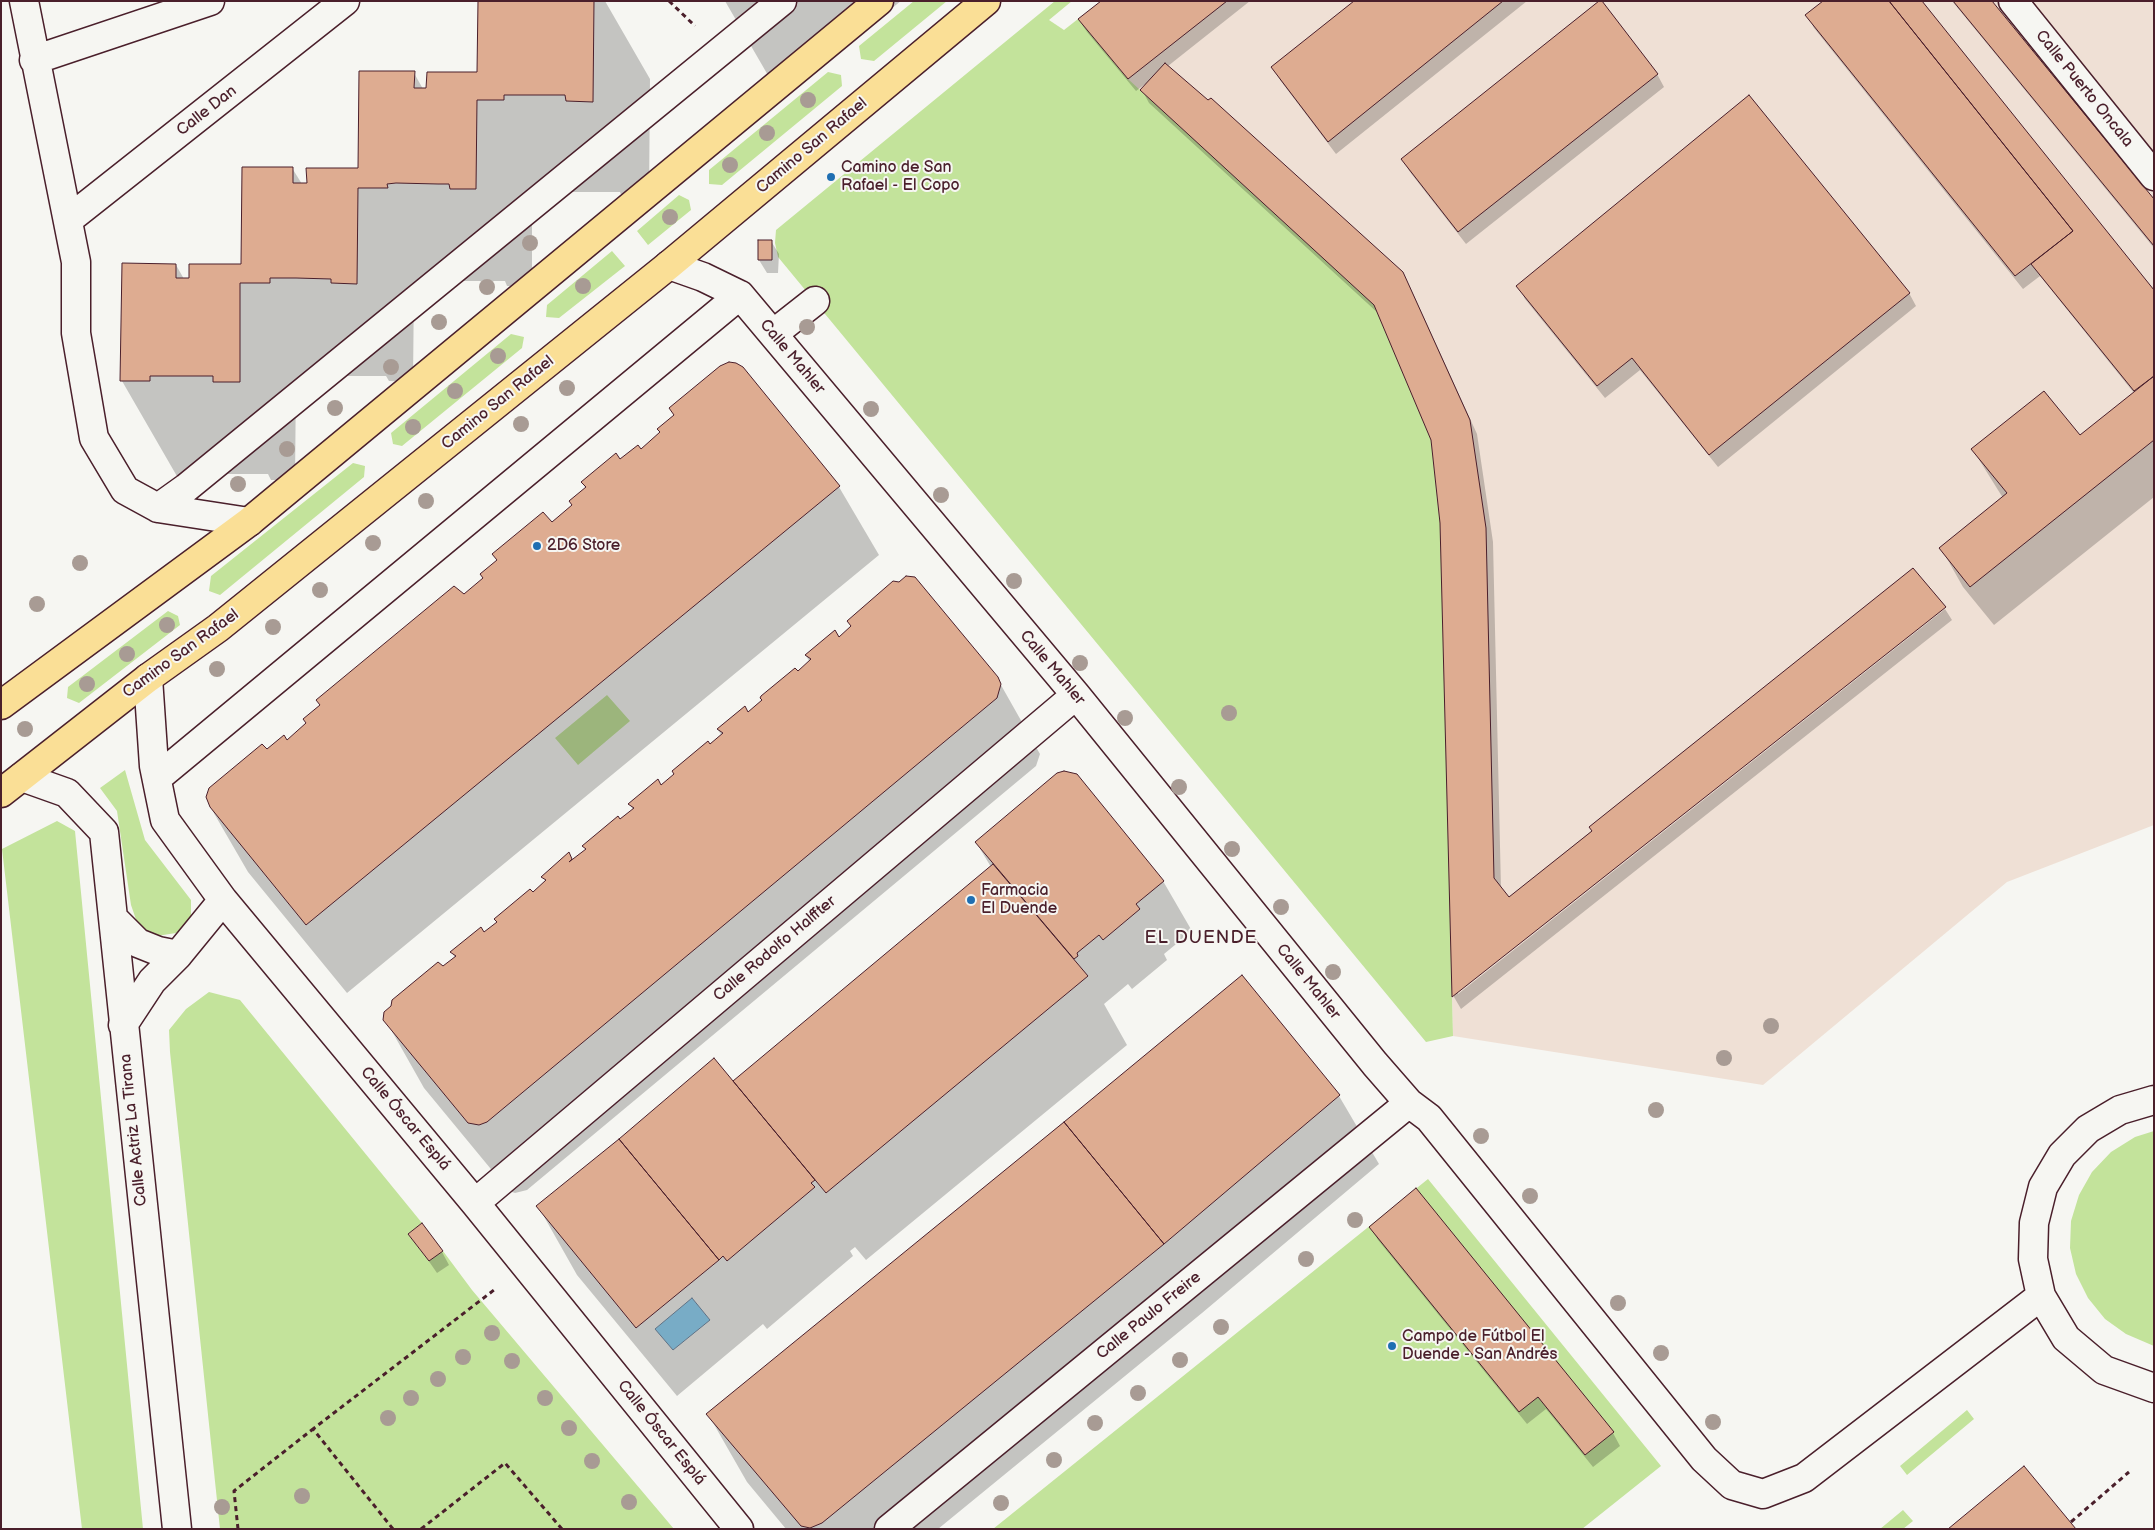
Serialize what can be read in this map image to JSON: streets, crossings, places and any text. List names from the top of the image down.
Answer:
{
  "streets": {
    "main road": ["Camino San Rafael"],
    "street": [
      "Calle Puerto Oncala",
      "Calle Dan",
      "Calle Mahler",
      "Calle Rodolfo Halffter",
      "Calle Óscar Esplá",
      "Calle Actriz La Tirana",
      "Calle Paulo Freire"
    ]
  },
  "crossings": [
    ["Camino San Rafael", "Calle Mahler"],
    ["Camino San Rafael", "Calle Óscar Esplá"],
    ["Camino San Rafael", "Calle Actriz La Tirana"],
    ["Calle Mahler", "Calle Rodolfo Halffter"],
    ["Calle Mahler", "Calle Paulo Freire"],
    ["Calle Rodolfo Halffter", "Calle Óscar Esplá"]
  ],
  "districts": ["EL DUENDE"],
  "places": [
    "Camino de San Rafael - El Copo",
    "2D6 Store",
    "Farmacia El Duende",
    "Campo de Fútbol El Duende - San Andrés"
  ]
}
